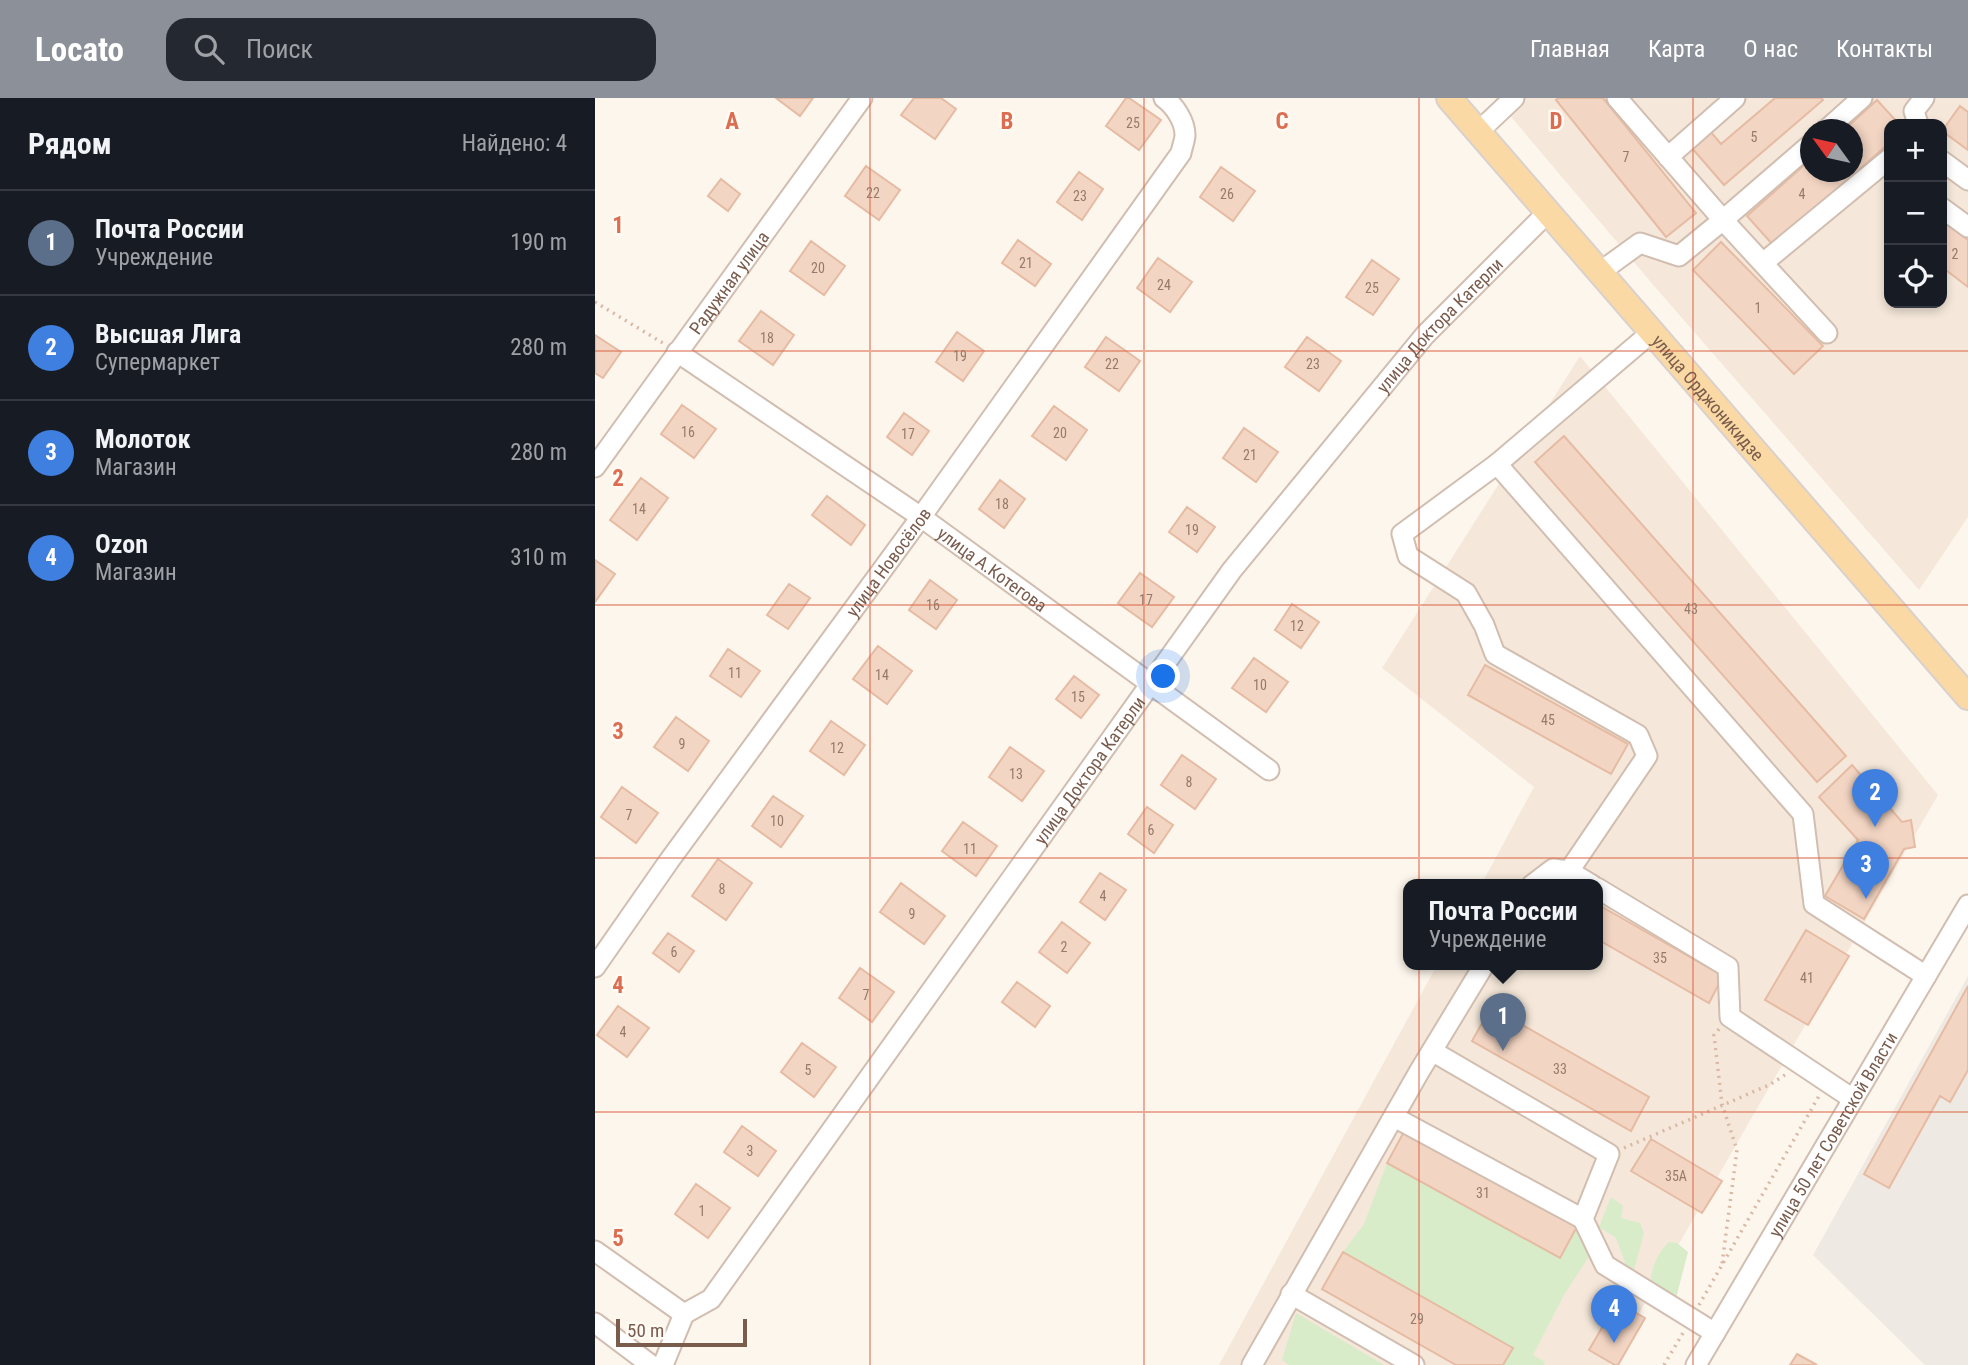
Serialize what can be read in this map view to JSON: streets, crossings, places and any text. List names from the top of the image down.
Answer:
{
  "streets": {
    "main road": ["улица Орджоникидзе"],
    "street": [
      "Радужная улица",
      "улица Доктора Катерли",
      "улица Новосёлов",
      "улица А.Котегова",
      "улица 50 лет Советской Власти"
    ]
  },
  "crossings": [
    ["Радужная улица", "улица А.Котегова"],
    ["улица Доктора Катерли", "улица Орджоникидзе"],
    ["улица Доктора Катерли", "улица А.Котегова"],
    ["улица Новосёлов", "улица А.Котегова"]
  ],
  "house_numbers": [
    "25",
    "5",
    "7",
    "22",
    "26",
    "4",
    "23",
    "2",
    "21",
    "20",
    "24",
    "25",
    "1",
    "18",
    "19",
    "22",
    "23",
    "16",
    "20",
    "17",
    "21",
    "18",
    "14",
    "19",
    "17",
    "16",
    "43",
    "12",
    "11",
    "14",
    "10",
    "15",
    "45",
    "9",
    "12",
    "13",
    "8",
    "7",
    "10",
    "6",
    "11",
    "8",
    "4",
    "9",
    "2",
    "6",
    "35",
    "41",
    "7",
    "4",
    "33",
    "5",
    "3",
    "35А",
    "31",
    "1",
    "29"
  ],
  "scale_bar": "50 m",
  "north": "top left",
  "page": {
    "header": "Locato",
    "search": "Поиск",
    "nav": [
      "Главная",
      "Карта",
      "О нас",
      "Контакты"
    ],
    "heading": ["Рядом", "Найдено: 4"],
    "map_buttons": ["+", "−"],
    "list": [
      {
        "mark": "1",
        "name": "Почта России",
        "note": "Учреждение",
        "value": "190 m"
      },
      {
        "mark": "2",
        "name": "Высшая Лига",
        "note": "Супермаркет",
        "value": "280 m"
      },
      {
        "mark": "3",
        "name": "Молоток",
        "note": "Магазин",
        "value": "280 m"
      },
      {
        "mark": "4",
        "name": "Ozon",
        "note": "Магазин",
        "value": "310 m"
      }
    ],
    "pins": [
      "2",
      "3",
      "1",
      "4"
    ],
    "popup": ["Почта России", "Учреждение"],
    "scale": "50 m"
  },
  "grid": {
    "columns": [
      "A",
      "B",
      "C",
      "D"
    ],
    "rows": [
      "1",
      "2",
      "3",
      "4",
      "5"
    ]
  }
}
